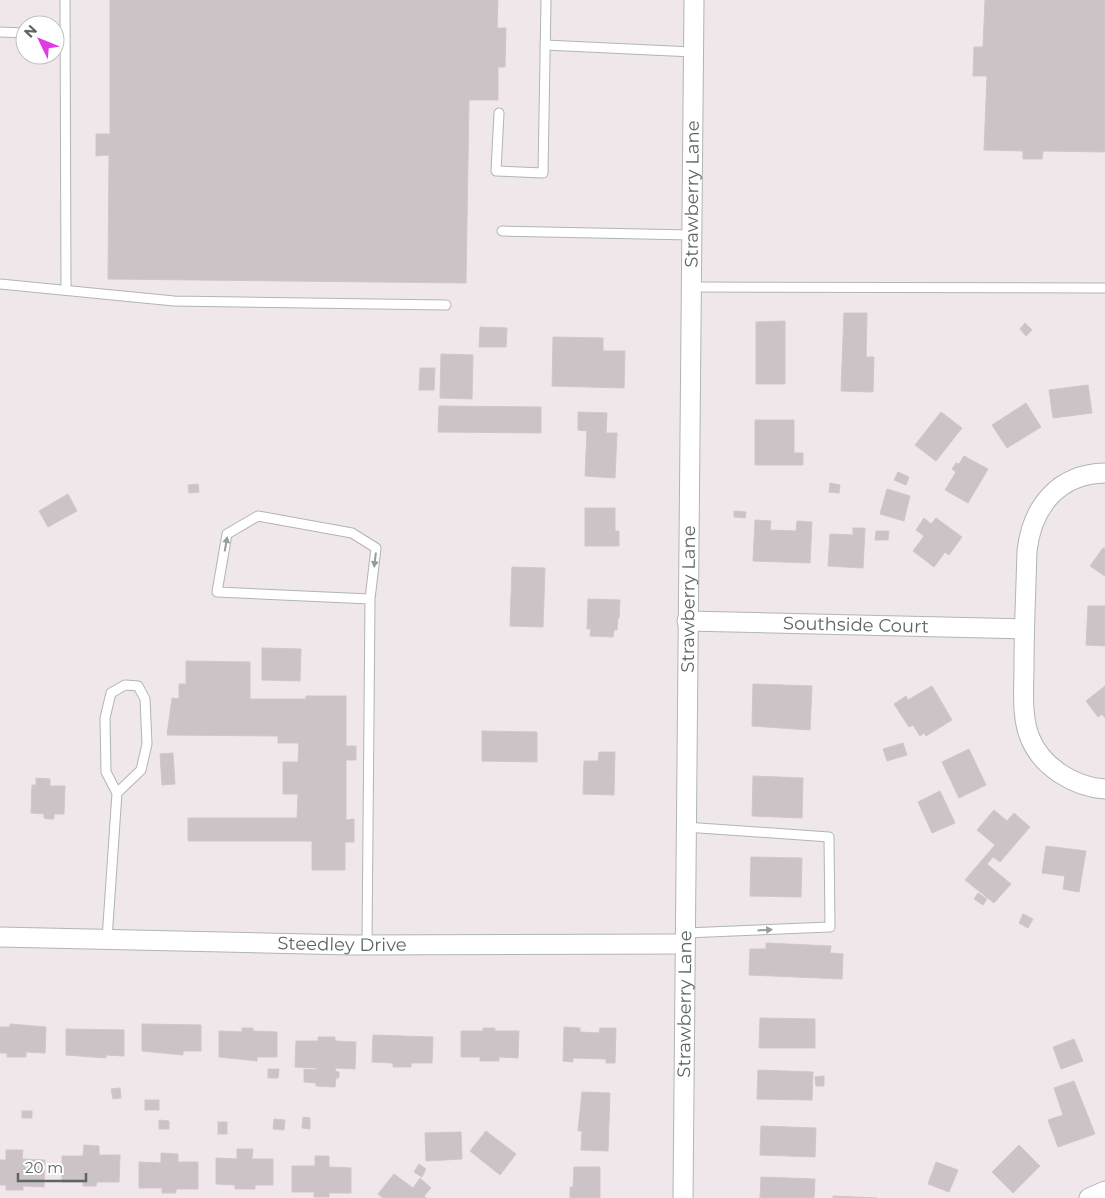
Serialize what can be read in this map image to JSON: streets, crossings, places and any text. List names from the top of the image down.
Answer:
{
  "streets": {
    "street": ["Strawberry Lane", "Southside Court", "Steedley Drive"]
  },
  "crossings": [
    ["Strawberry Lane", "Southside Court"],
    ["Strawberry Lane", "Steedley Drive"]
  ],
  "scale_bar": "20 m",
  "north": "top left"
}
